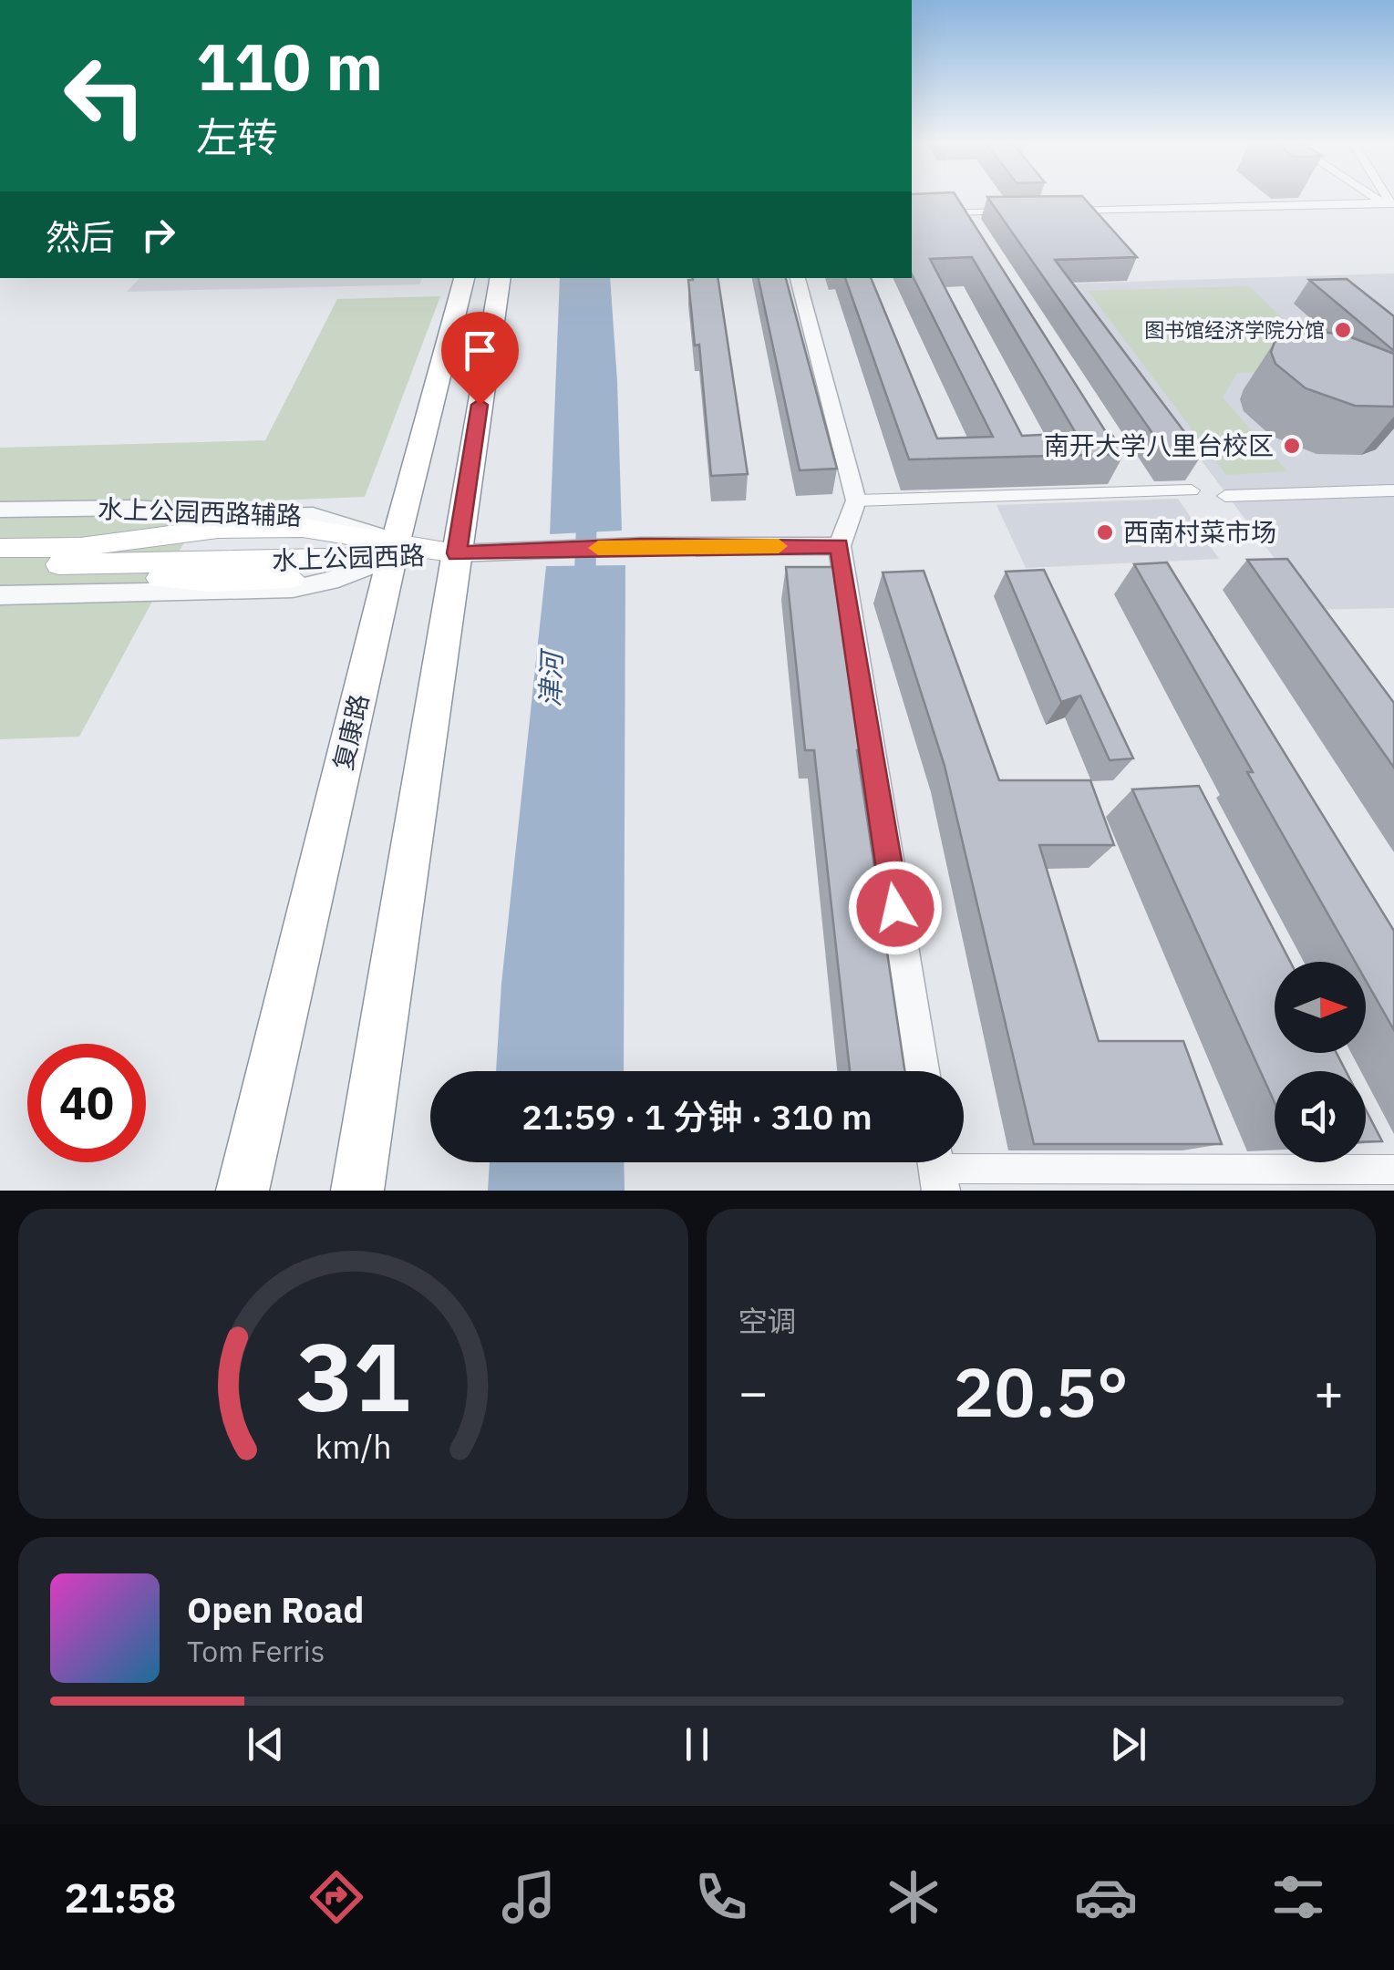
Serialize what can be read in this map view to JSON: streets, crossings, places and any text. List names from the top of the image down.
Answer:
{
  "streets": {
    "highway": ["复康路"],
    "main road": ["水上公园西路"],
    "street": ["水上公园西路辅路"]
  },
  "crossings": [
    ["水上公园西路辅路", "水上公园西路"],
    ["水上公园西路辅路", "复康路"],
    ["水上公园西路", "复康路"]
  ],
  "water": ["津河"],
  "places": ["图书馆经济学院分馆", "南开大学八里台校区", "西南村菜市场"],
  "north": "right",
  "page": {
    "turn": ["110 m", "左转"],
    "then": "然后",
    "limit": "40",
    "trip": "21:59 · 1 分钟 · 310 m",
    "tile": "空调",
    "heat": ["−", "20.5°", "+"],
    "song": ["Open Road", "Tom Ferris"],
    "tabs": "21:58",
    "gauge": ["31", "km/h"]
  }
}
